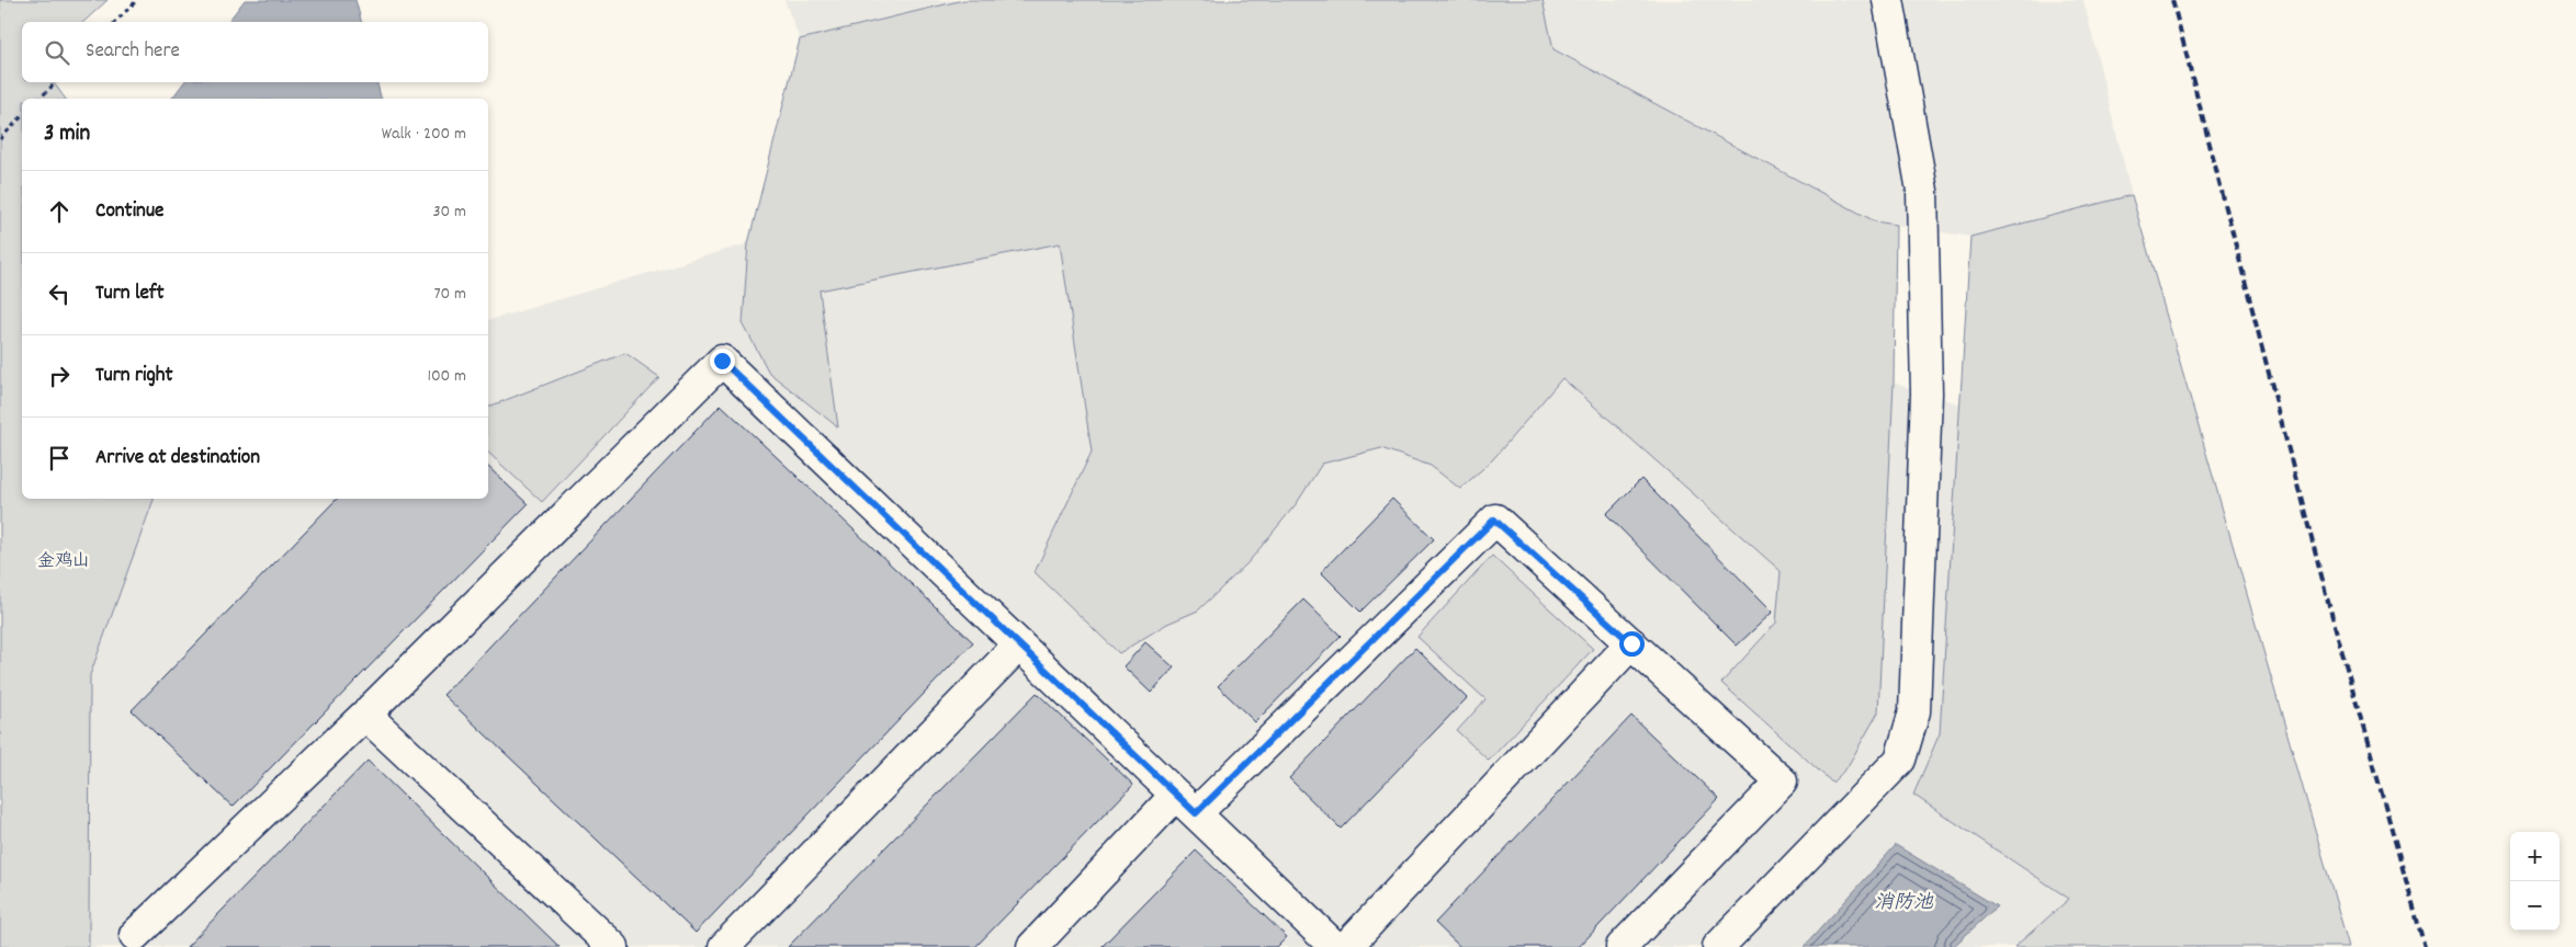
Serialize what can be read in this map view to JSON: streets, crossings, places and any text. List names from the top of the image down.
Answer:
{
  "water": ["消防池"],
  "parks": ["金鸡山"],
  "page": {
    "search": "Search here",
    "heading": ["3 min", "Walk · 200 m"],
    "list": [
      ["Continue", "30 m"],
      ["Turn left", "70 m"],
      ["Turn right", "100 m"],
      "Arrive at destination"
    ],
    "map_buttons": ["+", "−"]
  }
}
